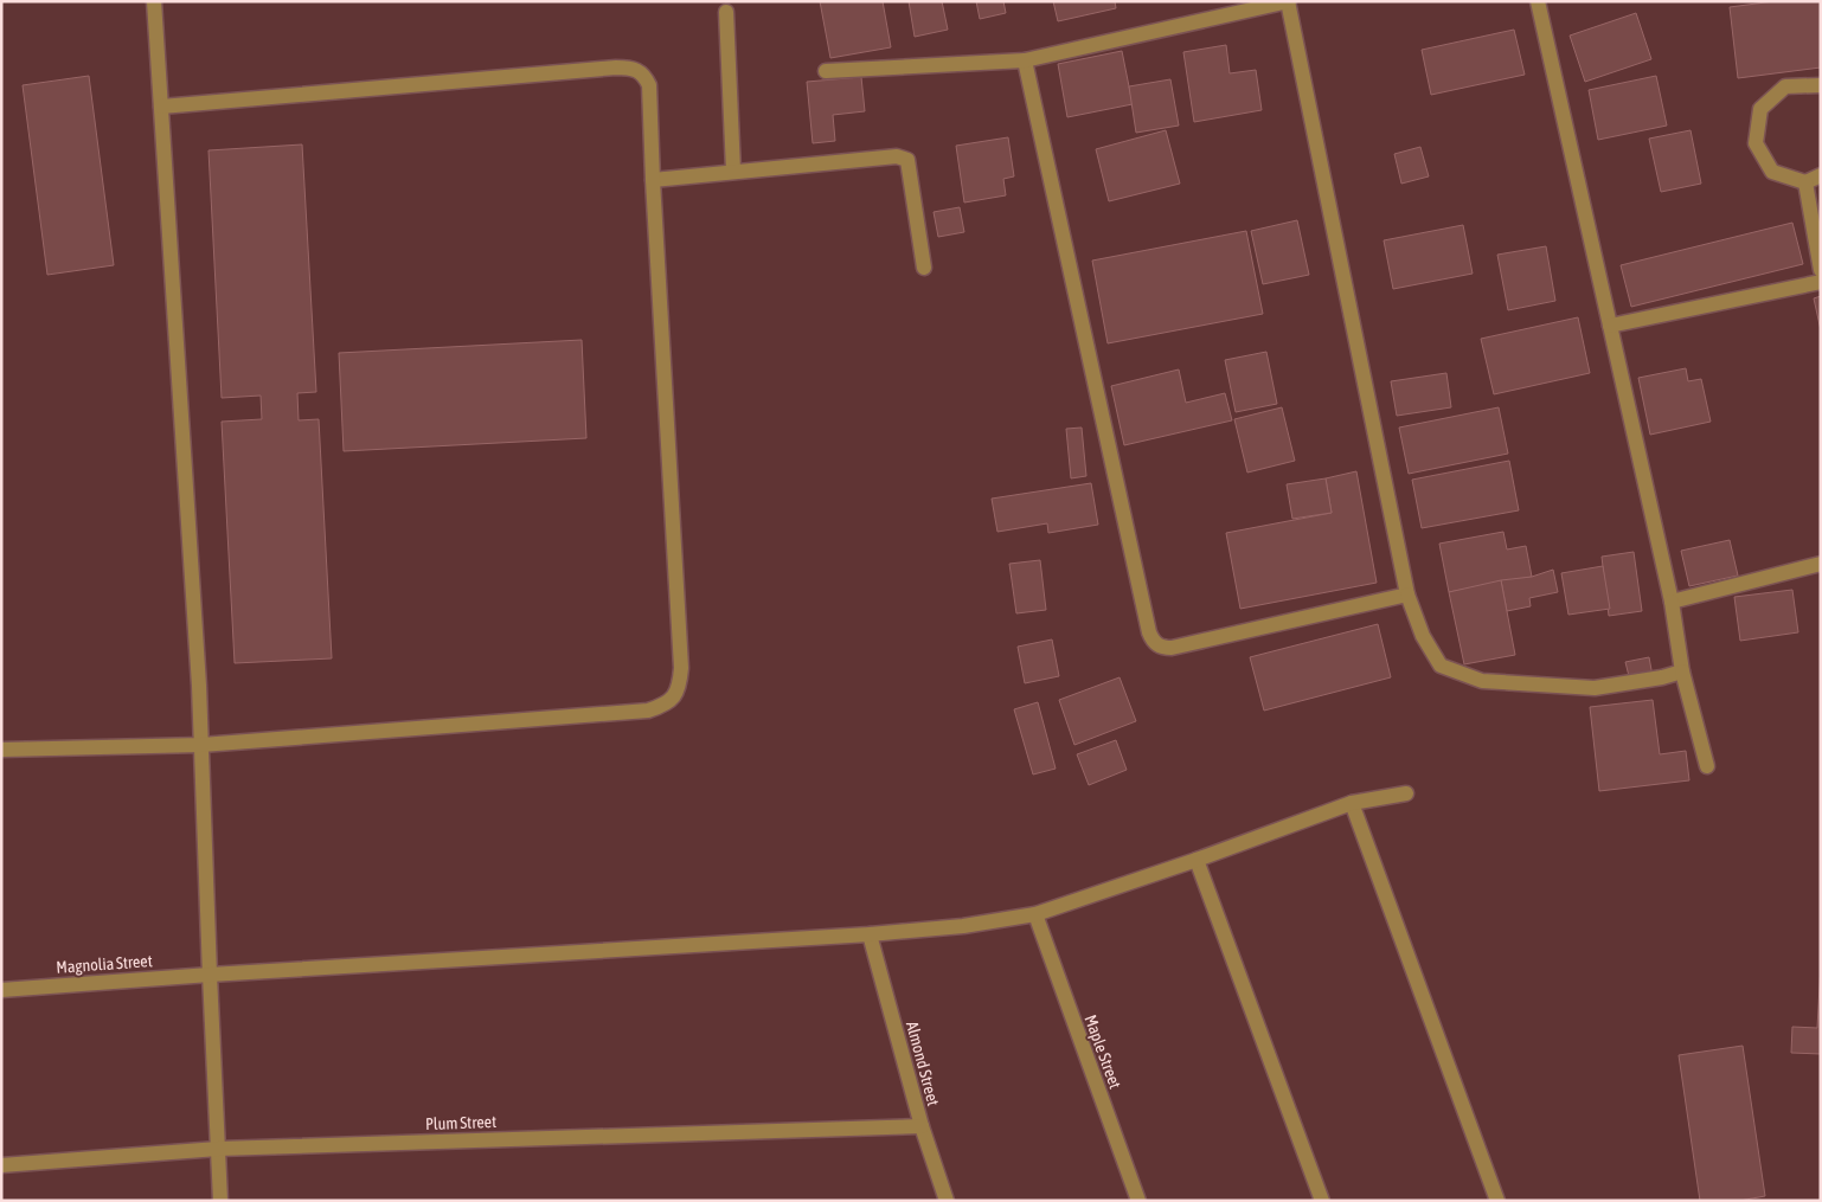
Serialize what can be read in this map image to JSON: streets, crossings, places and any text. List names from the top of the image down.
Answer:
{
  "streets": {
    "street": [
      "Magnolia Street",
      "Maple Street",
      "Almond Street",
      "Plum Street"
    ]
  },
  "crossings": [
    ["Magnolia Street", "Maple Street"],
    ["Magnolia Street", "Almond Street"],
    ["Almond Street", "Plum Street"]
  ]
}
